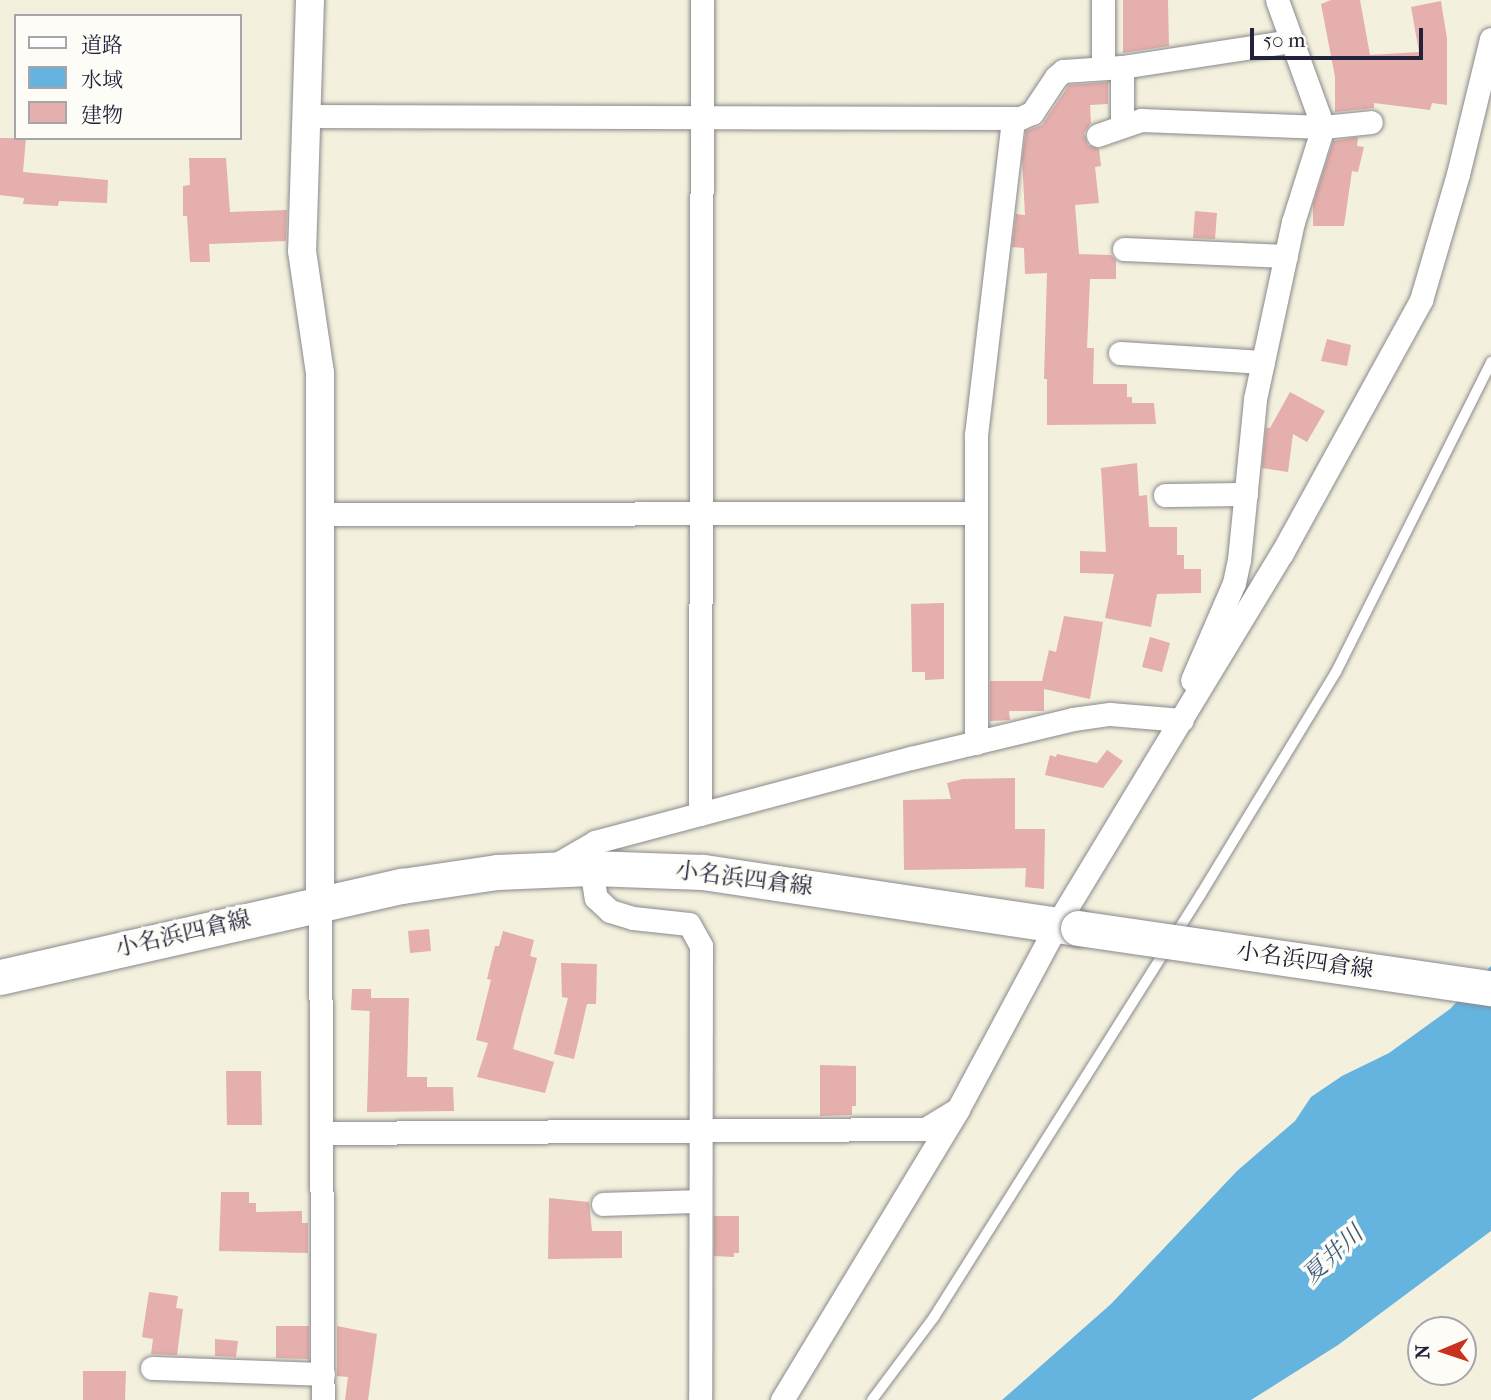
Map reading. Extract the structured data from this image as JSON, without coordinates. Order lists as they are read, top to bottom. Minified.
{"streets":{"main road":["小名浜四倉線"]},"water":["夏井川"],"legend":["道路","水域","建物"],"scale_bar":"50 m","north":"left"}
